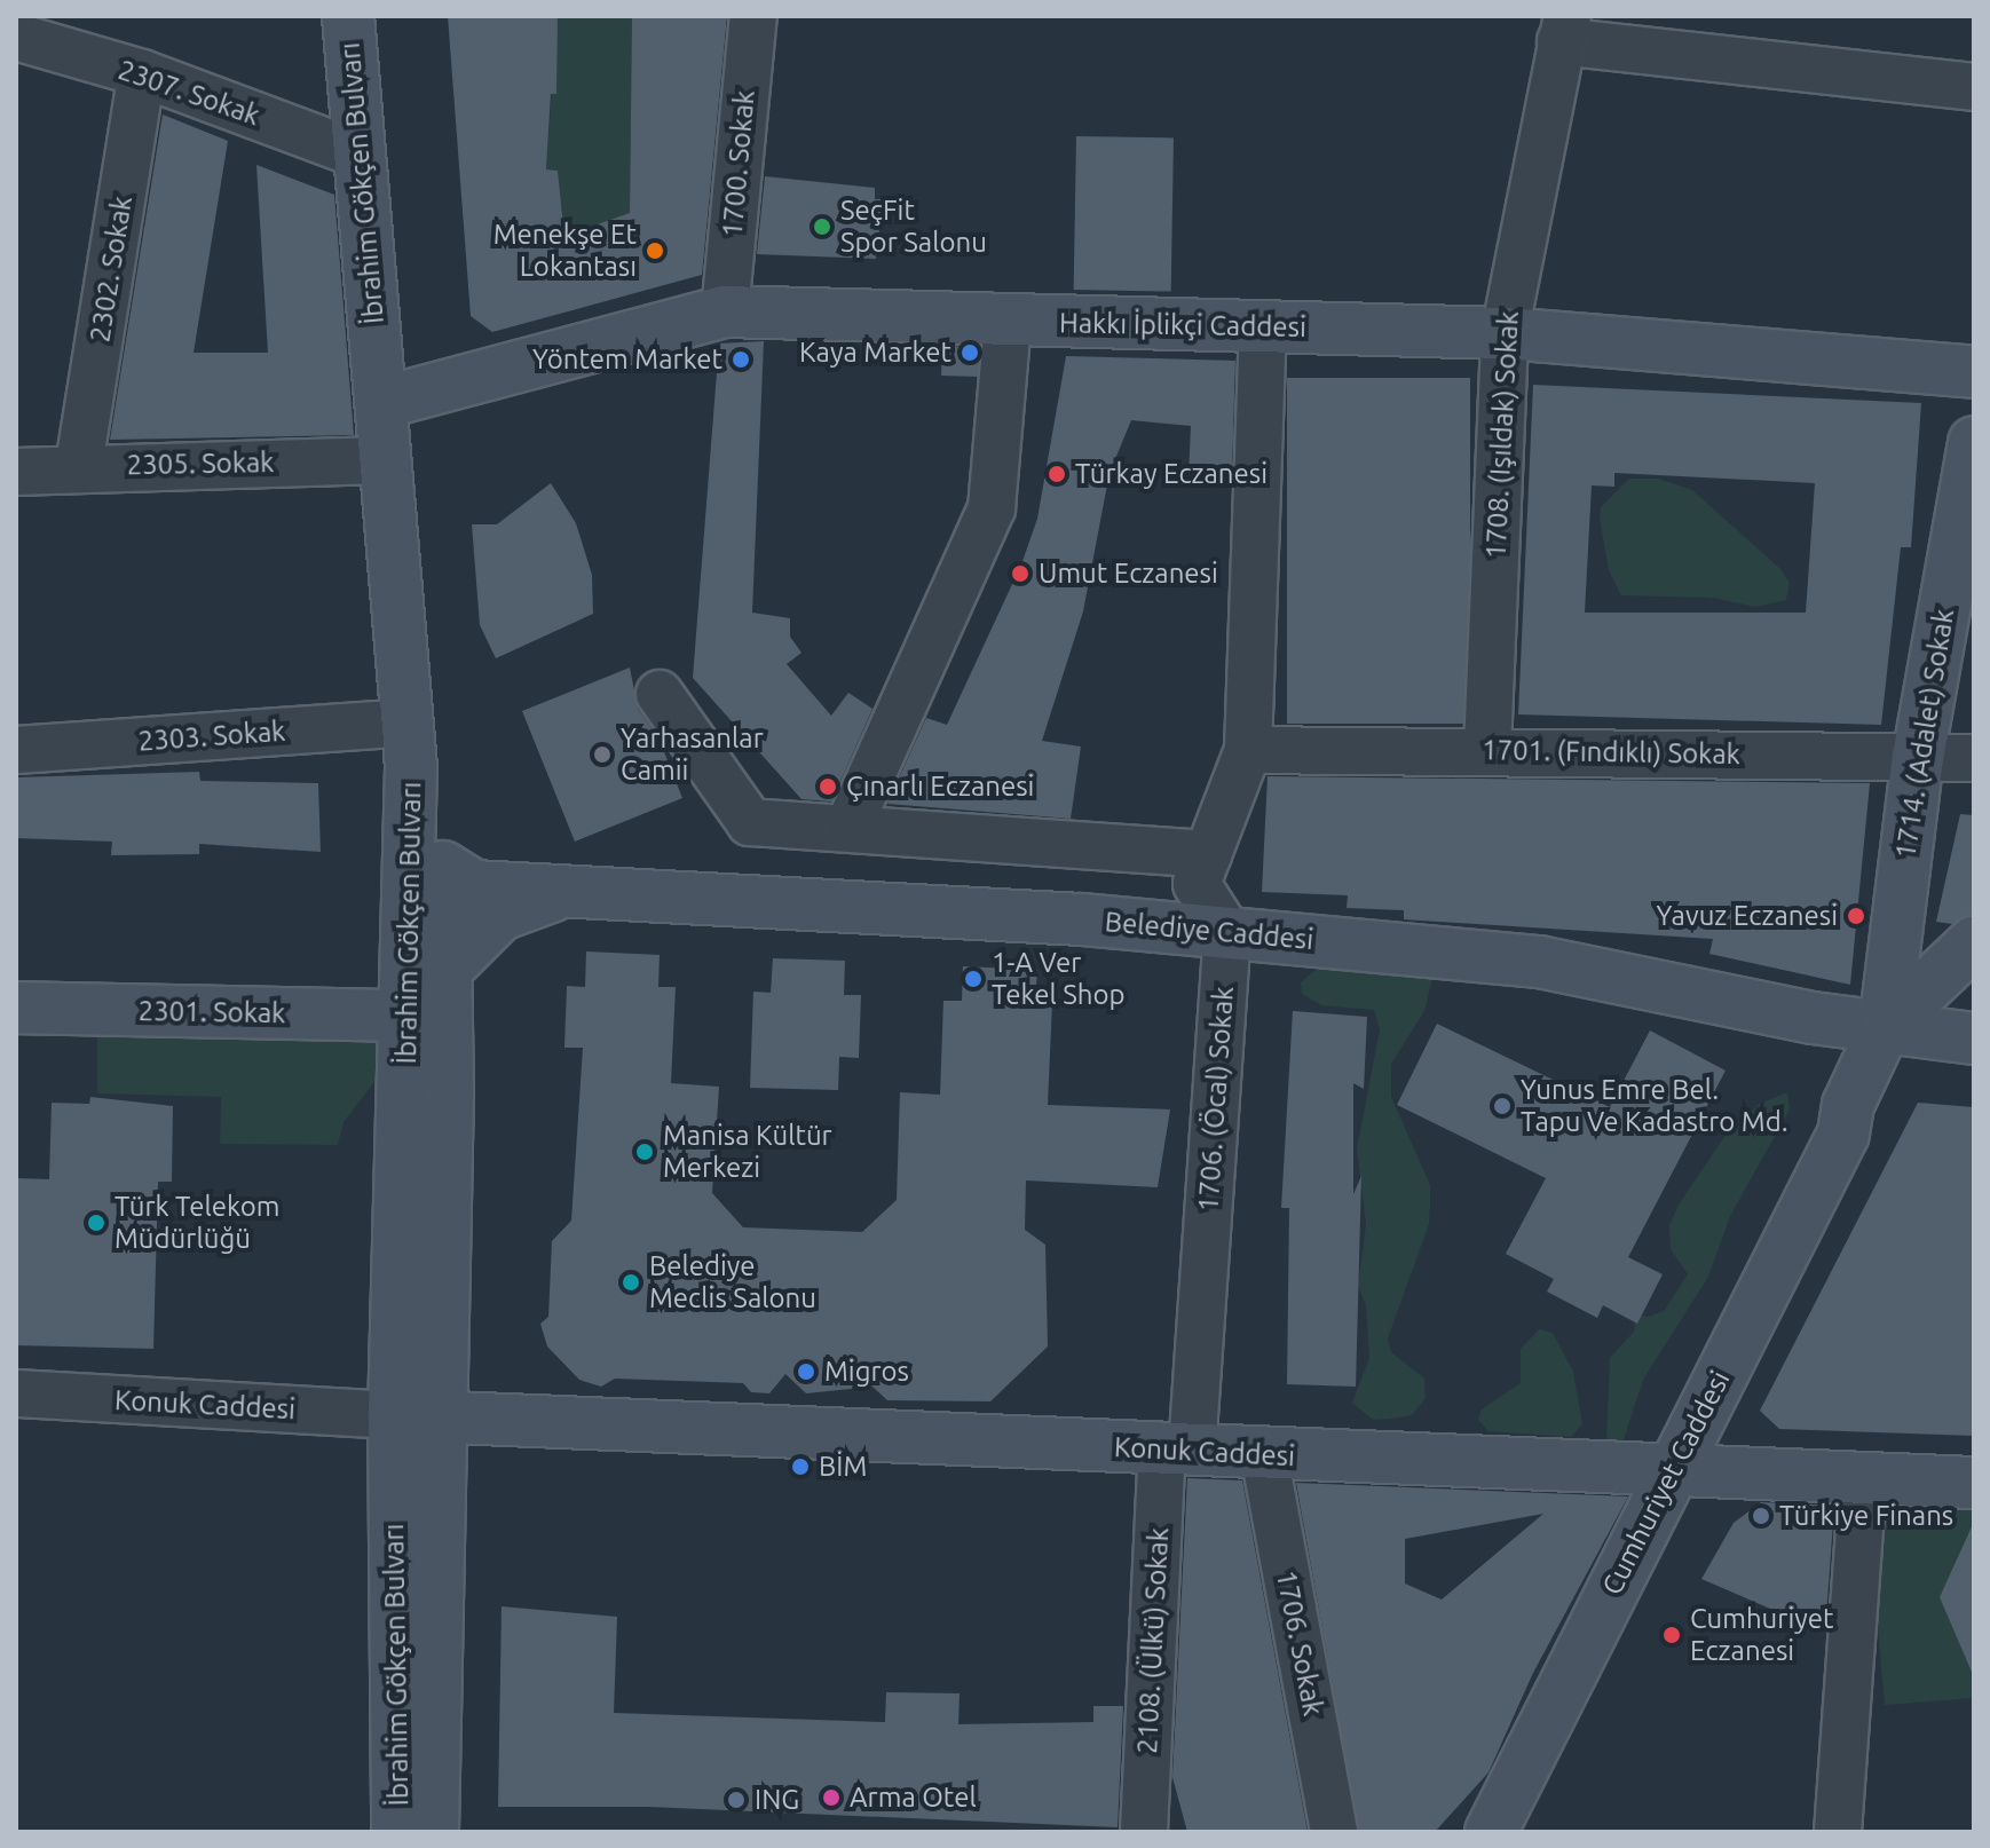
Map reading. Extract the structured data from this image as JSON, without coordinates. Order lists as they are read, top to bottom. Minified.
{"streets":{"street":["2307. Sokak","1700. Sokak","İbrahim Gökçen Bulvarı","2302. Sokak","Hakkı İplikçi Caddesi","1708. (Işıldak) Sokak","2305. Sokak","1714. (Adalet) Sokak","2303. Sokak","1701. (Fındıklı) Sokak","Belediye Caddesi","2301. Sokak","1706. (Öcal) Sokak","Konuk Caddesi","Cumhuriyet Caddesi","2108. (Ülkü) Sokak","1706. Sokak"]},"crossings":[["2307. Sokak","İbrahim Gökçen Bulvarı"],["2307. Sokak","2302. Sokak"],["1700. Sokak","Hakkı İplikçi Caddesi"],["İbrahim Gökçen Bulvarı","Hakkı İplikçi Caddesi"],["İbrahim Gökçen Bulvarı","2305. Sokak"],["İbrahim Gökçen Bulvarı","2303. Sokak"],["İbrahim Gökçen Bulvarı","Belediye Caddesi"],["İbrahim Gökçen Bulvarı","2301. Sokak"],["İbrahim Gökçen Bulvarı","Konuk Caddesi"],["2302. Sokak","2305. Sokak"],["Hakkı İplikçi Caddesi","1708. (Işıldak) Sokak"],["1708. (Işıldak) Sokak","1701. (Fındıklı) Sokak"],["1714. (Adalet) Sokak","1701. (Fındıklı) Sokak"],["1714. (Adalet) Sokak","Belediye Caddesi"],["1714. (Adalet) Sokak","Cumhuriyet Caddesi"],["Belediye Caddesi","1706. (Öcal) Sokak"],["Belediye Caddesi","Cumhuriyet Caddesi"],["1706. (Öcal) Sokak","Konuk Caddesi"],["1706. (Öcal) Sokak","2108. (Ülkü) Sokak"],["Konuk Caddesi","Cumhuriyet Caddesi"],["Konuk Caddesi","2108. (Ülkü) Sokak"],["Konuk Caddesi","1706. Sokak"]],"places":["SeçFit Spor Salonu","Menekşe Et Lokantası","Kaya Market","Yöntem Market","Türkay Eczanesi","Umut Eczanesi","Yarhasanlar Camii","Çınarlı Eczanesi","Yavuz Eczanesi","1-A Ver Tekel Shop","Yunus Emre Bel. Tapu Ve Kadastro Md.","Manisa Kültür Merkezi","Türk Telekom Müdürlüğü","Belediye Meclis Salonu","Migros","BİM","Türkiye Finans","Cumhuriyet Eczanesi","Arma Otel","ING"]}
